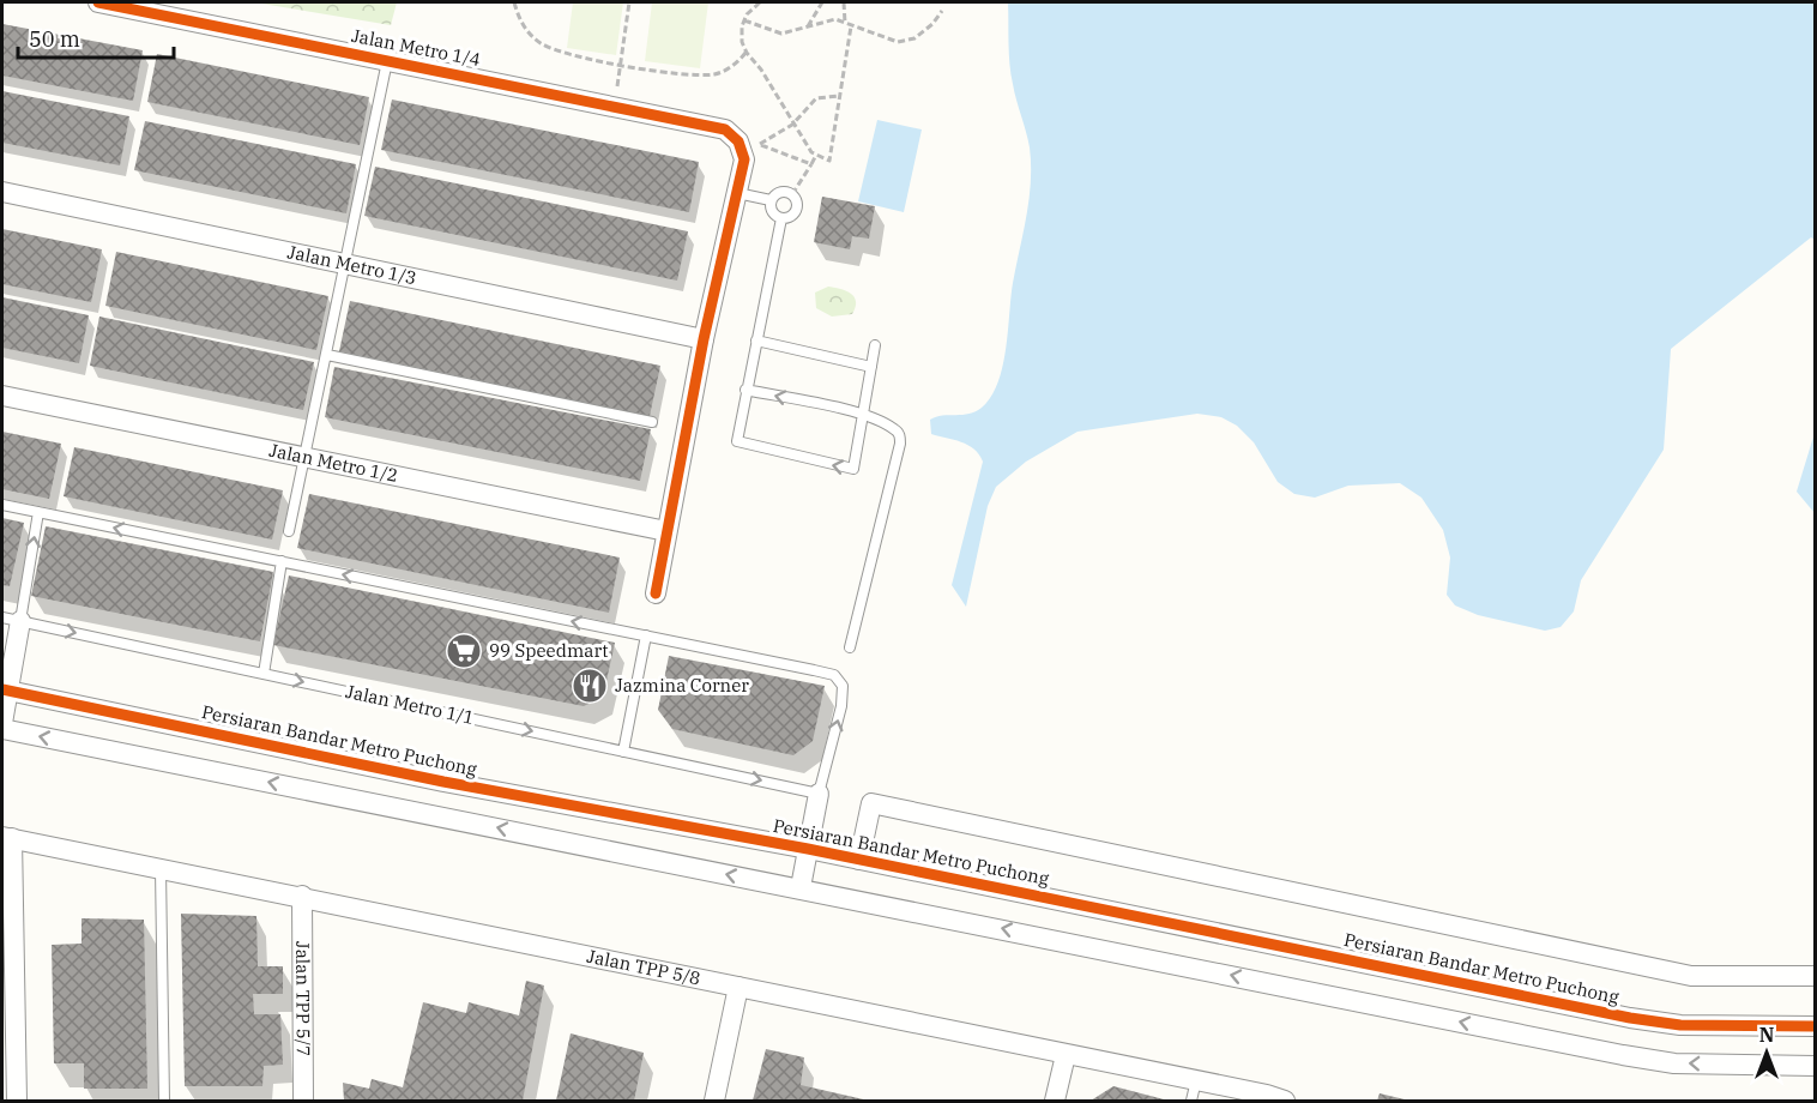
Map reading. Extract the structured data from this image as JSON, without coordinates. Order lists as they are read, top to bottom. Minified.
{"streets":{"street":["Jalan Metro 1/4","Jalan Metro 1/3","Jalan Metro 1/2","Persiaran Bandar Metro Puchong","Jalan TPP 5/8","Jalan TPP 5/7"],"lane":["Jalan Metro 1/1"]},"crossings":[["Jalan TPP 5/8","Jalan TPP 5/7"]],"one_way":["Jalan Metro 1/1"],"places":{"supermarket":["99 Speedmart"],"restaurant":["Jazmina Corner"]},"scale_bar":"50 m","north":"top"}
